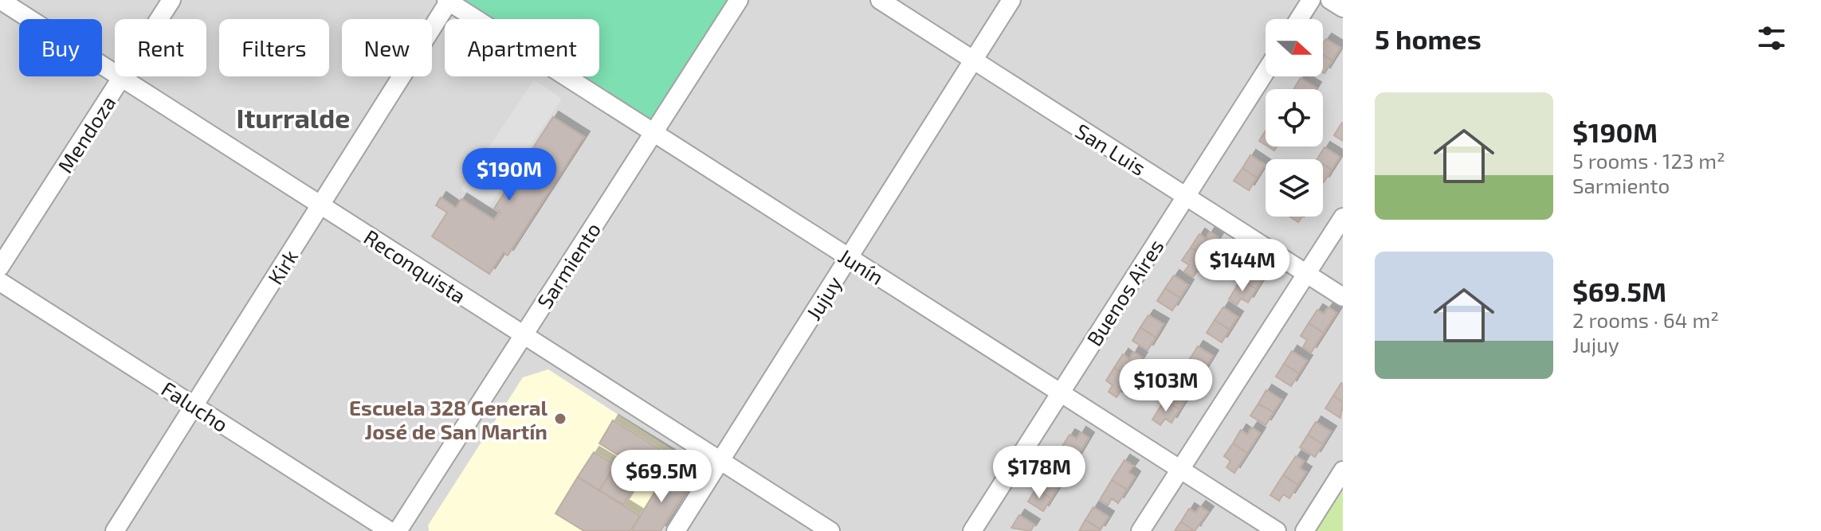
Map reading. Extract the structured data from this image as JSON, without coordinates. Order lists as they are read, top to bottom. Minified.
{"streets":{"street":["Mendoza","San Luis","Sarmiento","Reconquista","Junín","Kirk","Buenos Aires","Jujuy","Falucho"]},"crossings":[["Mendoza","Reconquista"],["San Luis","Buenos Aires"],["San Luis","Jujuy"],["Sarmiento","Reconquista"],["Sarmiento","Junín"],["Reconquista","Kirk"],["Reconquista","Jujuy"],["Junín","Kirk"],["Junín","Buenos Aires"],["Junín","Jujuy"],["Kirk","Falucho"]],"districts":["Iturralde"],"places":["Escuela 328 General José de San Martín"],"north":"right","page":{"heading":"5 homes","chip":["Buy","Rent","Filters","New","Apartment"],"list":[{"name":"$190M","note":"5 rooms · 123 m² · Sarmiento"},{"name":"$69.5M","note":"2 rooms · 64 m² · Jujuy"}],"price":["$190M","$144M","$103M","$178M","$69.5M"]}}
